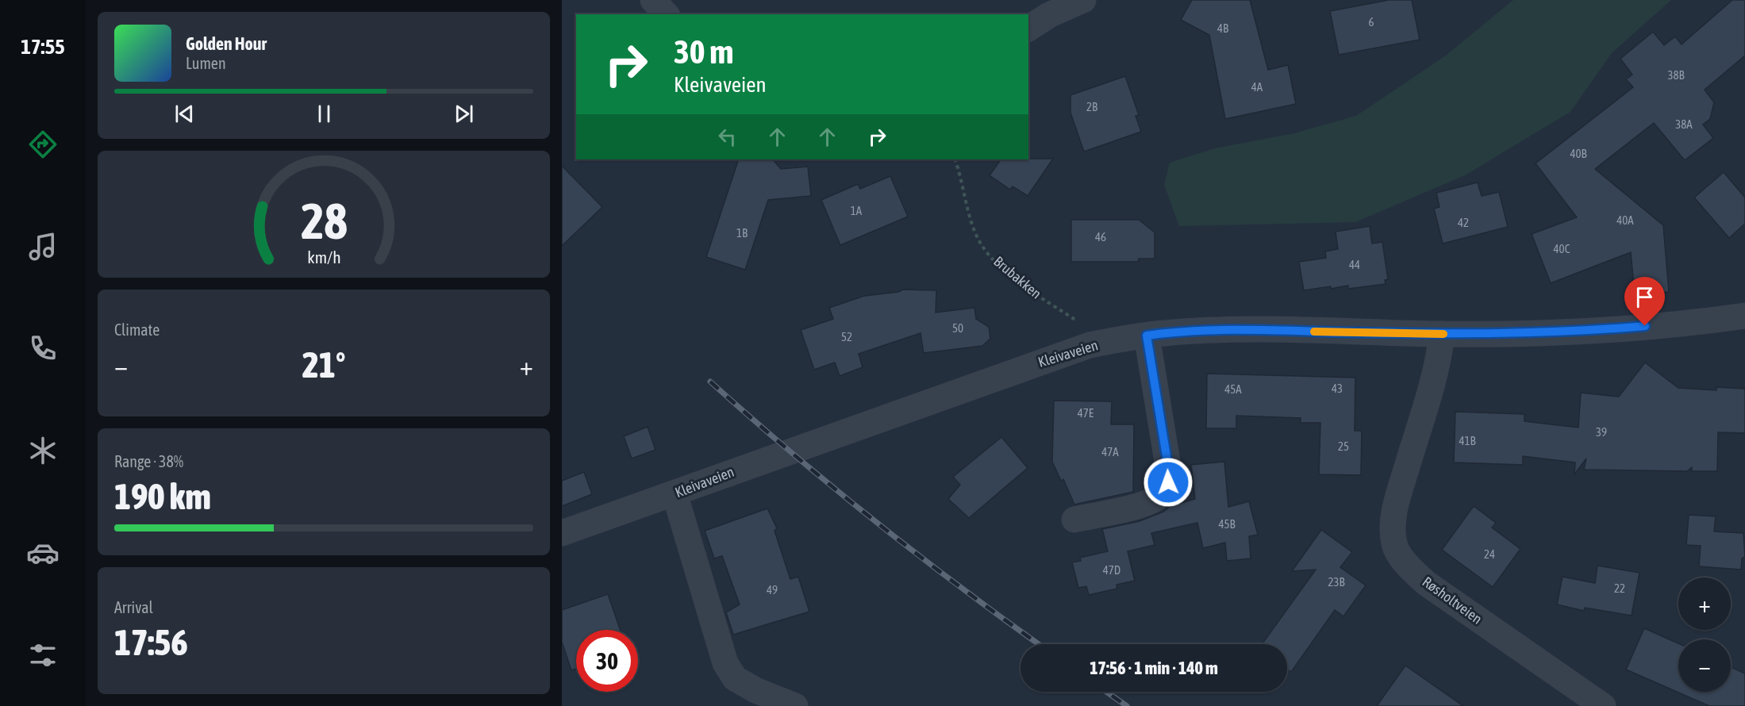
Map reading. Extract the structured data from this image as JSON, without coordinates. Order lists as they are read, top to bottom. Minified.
{"streets":{"street":["Kleivaveien","Røsholtveien"],"path":["Brubakken"]},"crossings":[["Kleivaveien","Røsholtveien"]],"house_numbers":["6","4B","38B","4A","2B","38A","40B","1A","40A","42","1B","46","40C","44","50","52","43","45A","47E","39","41B","25","47A","45B","24","47D","23B","22","49"],"page":{"tabs":"17:55","turn":["30 m","Kleivaveien"],"song":["Golden Hour","Lumen"],"tile":["Climate",["Range · 38%","190 km"],["Arrival","17:56"]],"heat":["−","21°","+"],"map_buttons":["+","−"],"limit":"30","trip":"17:56 · 1 min · 140 m","gauge":["28","km/h"]}}
